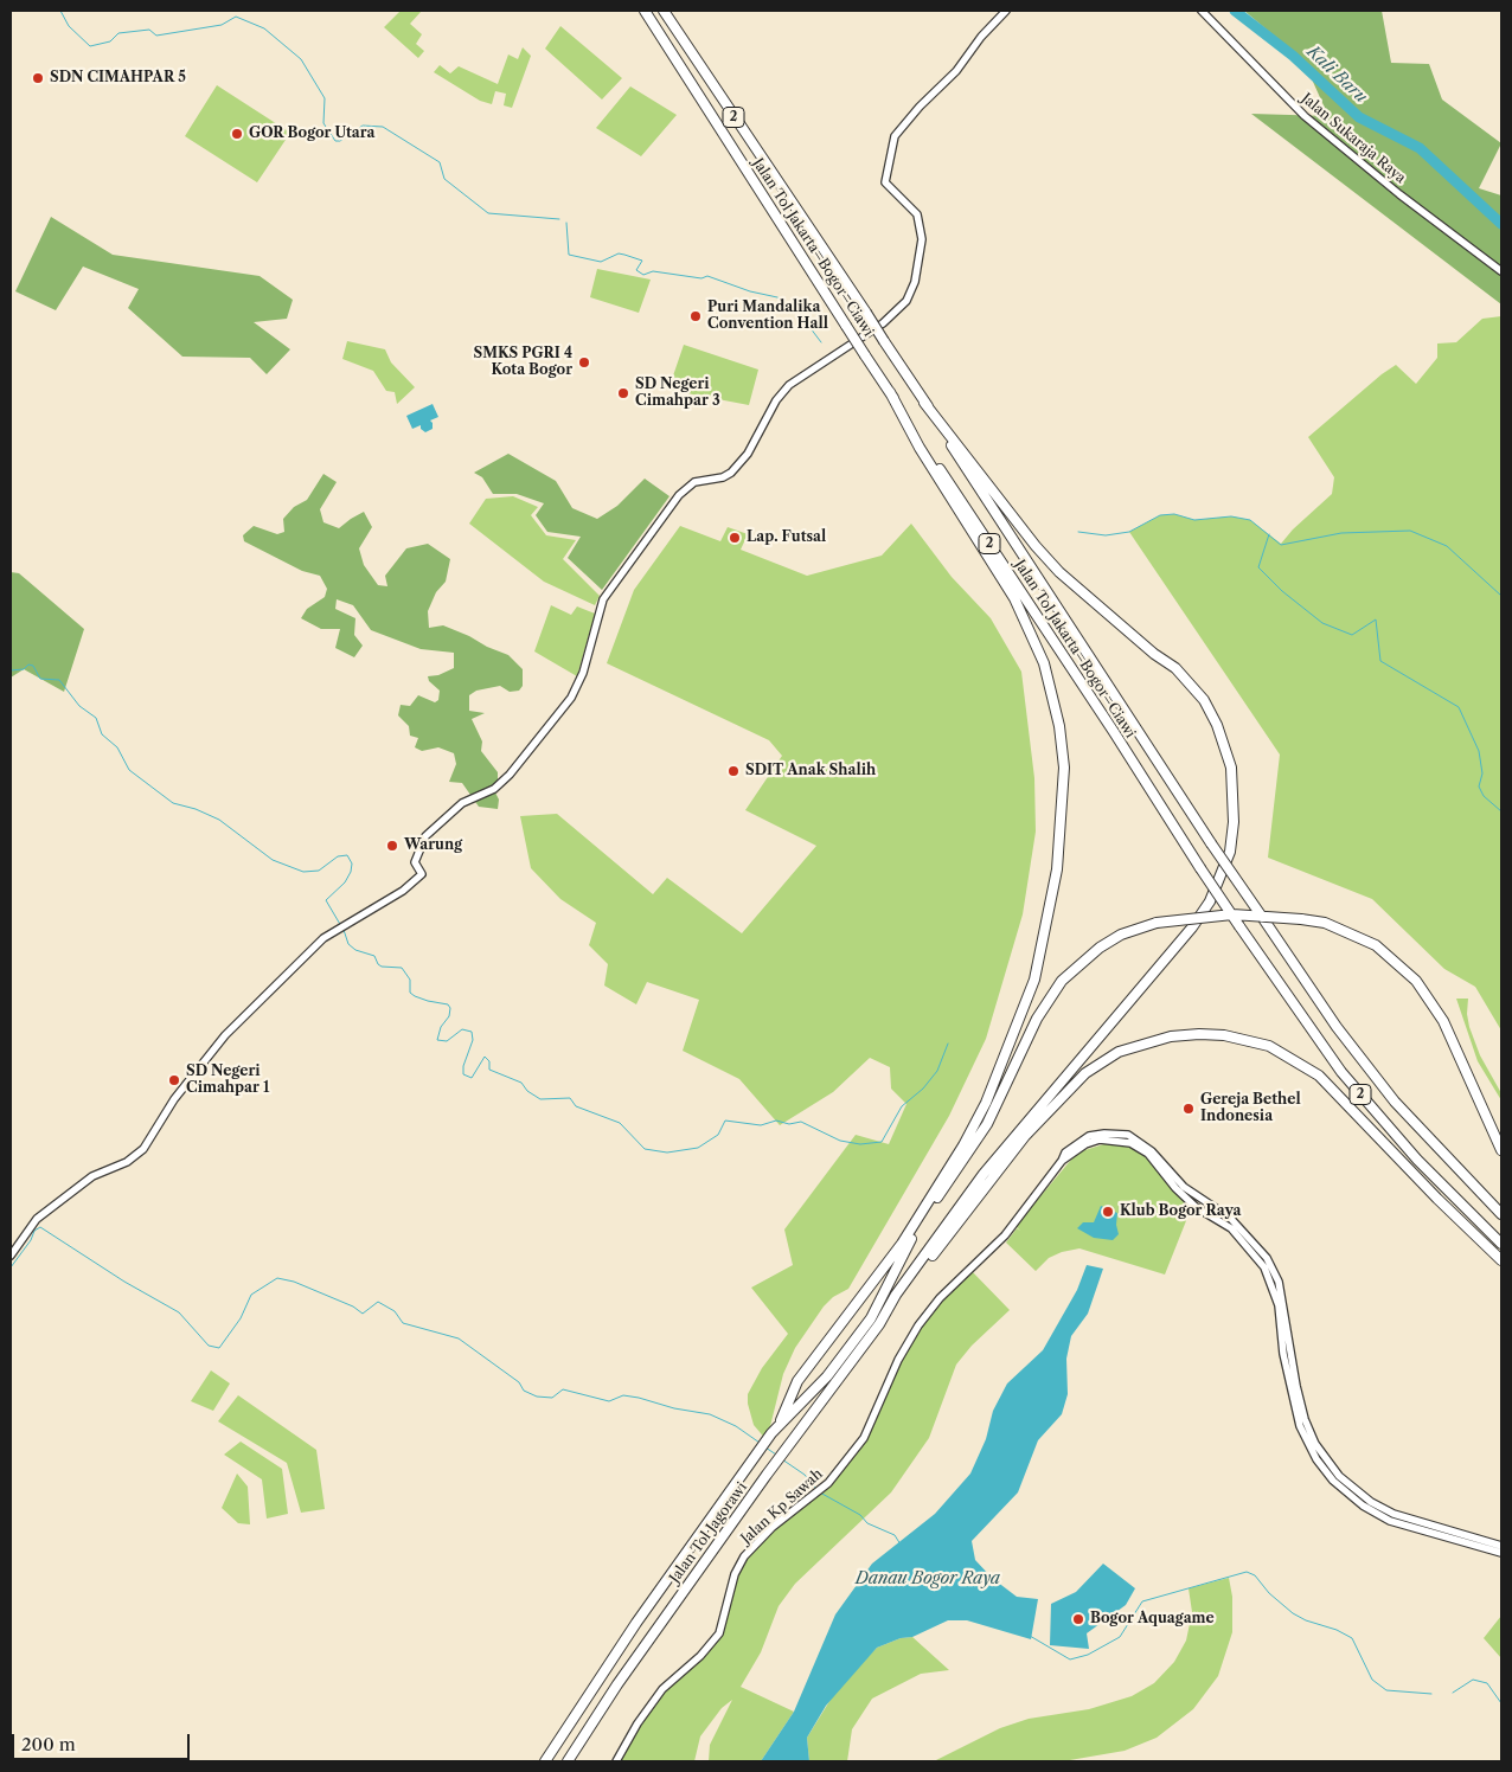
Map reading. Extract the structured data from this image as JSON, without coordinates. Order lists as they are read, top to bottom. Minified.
{"streets":{"highway":["2","Jalan Tol Jakarta–Bogor–Ciawi","Jalan Tol Jagorawi"],"street":["Jalan Sukaraja Raya","Jalan Kp Sawah"]},"water":["Kali Baru","Danau Bogor Raya"],"places":["SDN CIMAHPAR 5","GOR Bogor Utara","Puri Mandalika Convention Hall","SMKS PGRI 4 Kota Bogor","SD Negeri Cimahpar 3","Lap. Futsal","SDIT Anak Shalih","Warung","SD Negeri Cimahpar 1","Gereja Bethel Indonesia","Klub Bogor Raya","Bogor Aquagame"],"scale_bar":"200 m"}
